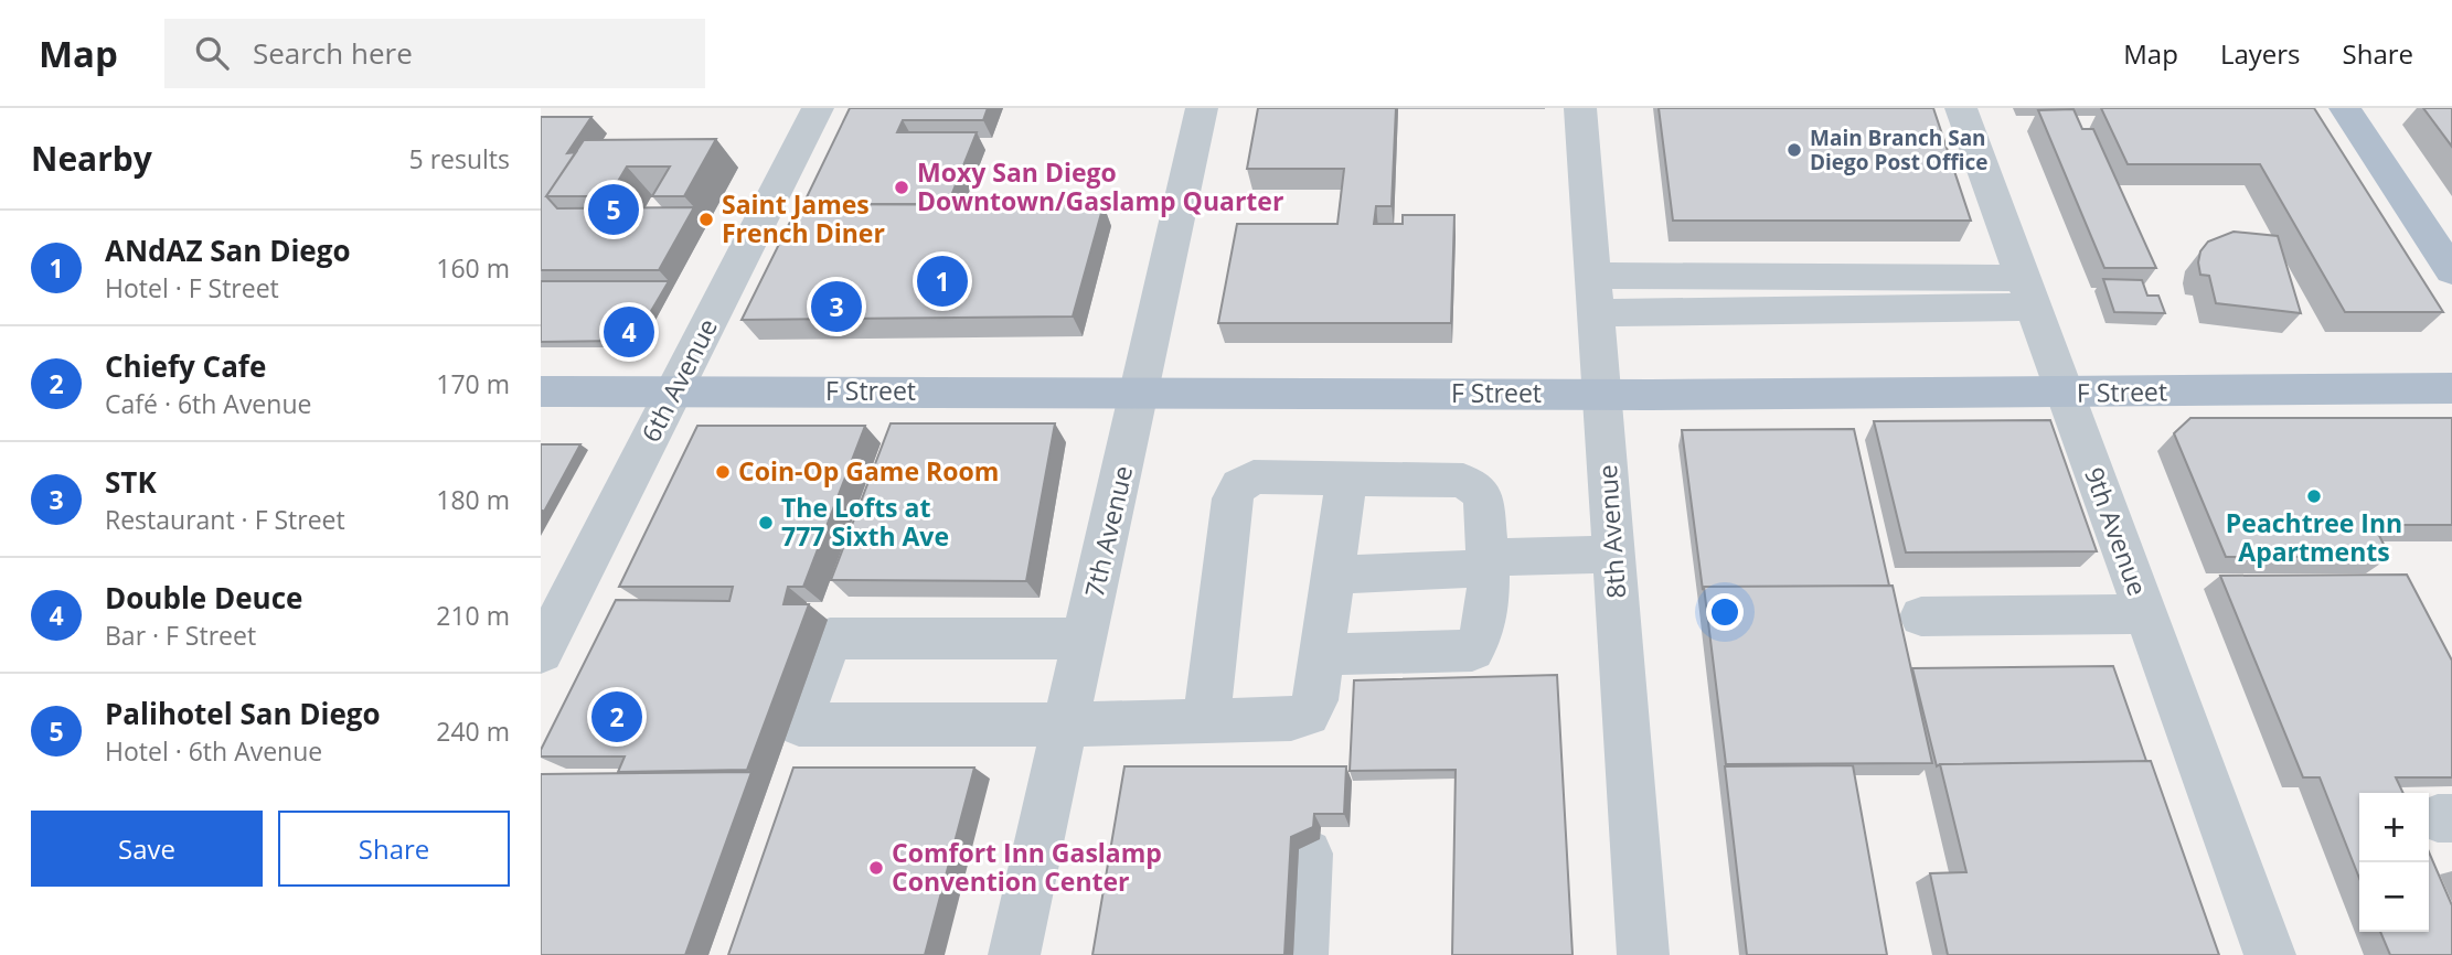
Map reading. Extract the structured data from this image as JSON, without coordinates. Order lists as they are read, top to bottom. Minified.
{"streets":{"main road":["F Street"],"street":["6th Avenue","7th Avenue","8th Avenue","9th Avenue"]},"crossings":[["6th Avenue","F Street"],["F Street","7th Avenue"],["F Street","8th Avenue"],["F Street","9th Avenue"]],"places":["Main Branch San Diego Post Office","Moxy San Diego Downtown/Gaslamp Quarter","Saint James French Diner","Coin-Op Game Room","Peachtree Inn Apartments","The Lofts at 777 Sixth Ave","Comfort Inn Gaslamp Convention Center"],"page":{"header":"Map","search":"Search here","nav":["Map","Layers","Share"],"heading":["Nearby","5 results"],"pins":["5","1","3","4","2"],"list":[{"mark":"1","name":"ANdAZ San Diego","note":"Hotel · F Street","value":"160 m"},{"mark":"2","name":"Chiefy Cafe","note":"Café · 6th Avenue","value":"170 m"},{"mark":"3","name":"STK","note":"Restaurant · F Street","value":"180 m"},{"mark":"4","name":"Double Deuce","note":"Bar · F Street","value":"210 m"},{"mark":"5","name":"Palihotel San Diego","note":"Hotel · 6th Avenue","value":"240 m"}],"buttons":["Save","Share"],"map_buttons":["+","−"]}}
